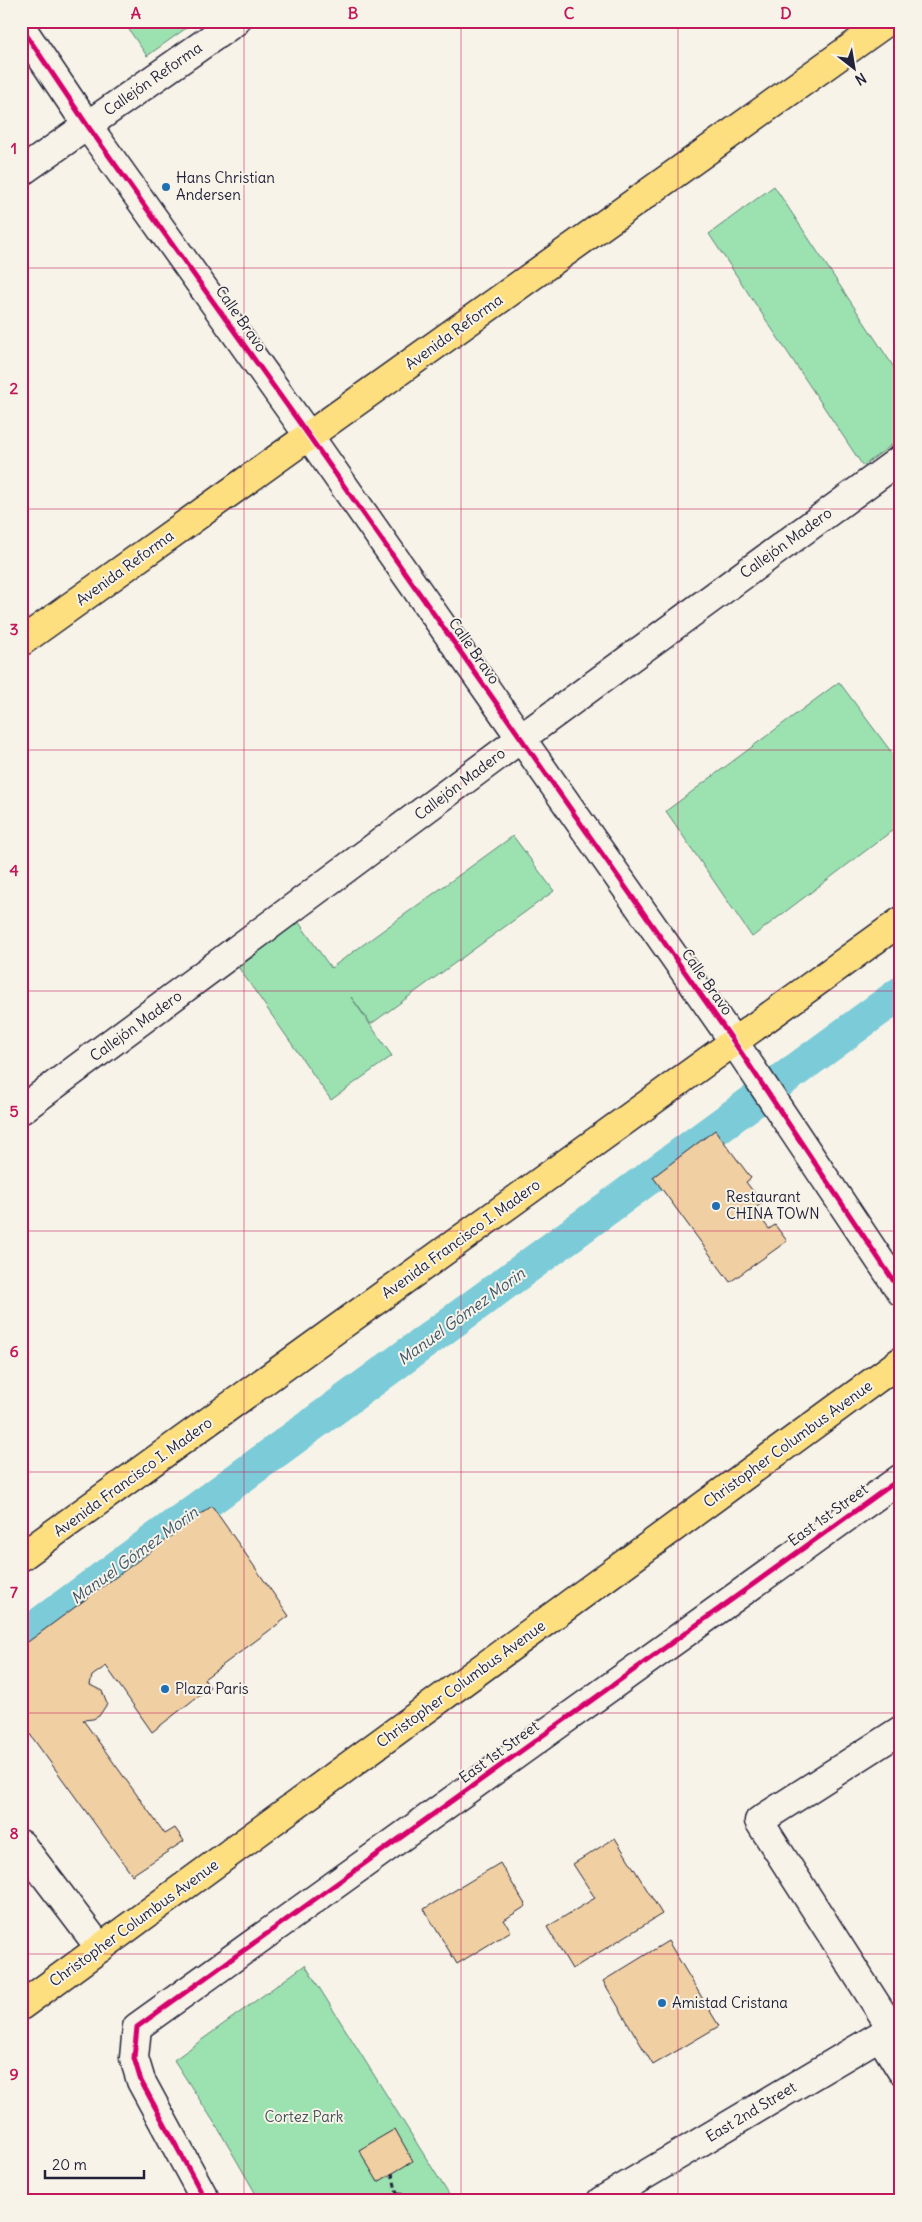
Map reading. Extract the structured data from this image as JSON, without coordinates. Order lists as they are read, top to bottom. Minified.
{"streets":{"main road":["Avenida Reforma","Avenida Francisco I. Madero","Christopher Columbus Avenue"],"street":["Callejón Reforma","Calle Bravo","Callejón Madero","East 1st Street","East 2nd Street"]},"crossings":[["Callejón Reforma","Calle Bravo"],["Calle Bravo","Avenida Reforma"],["Calle Bravo","Callejón Madero"],["Calle Bravo","Avenida Francisco I. Madero"]],"water":["Manuel Gómez Morin"],"parks":["Cortez Park"],"places":["Hans Christian Andersen","Restaurant CHINA TOWN","Plaza Paris","Amistad Cristana"],"scale_bar":"20 m","north":"bottom right","grid":{"columns":["A","B","C","D"],"rows":["1","2","3","4","5","6","7","8","9"]}}
